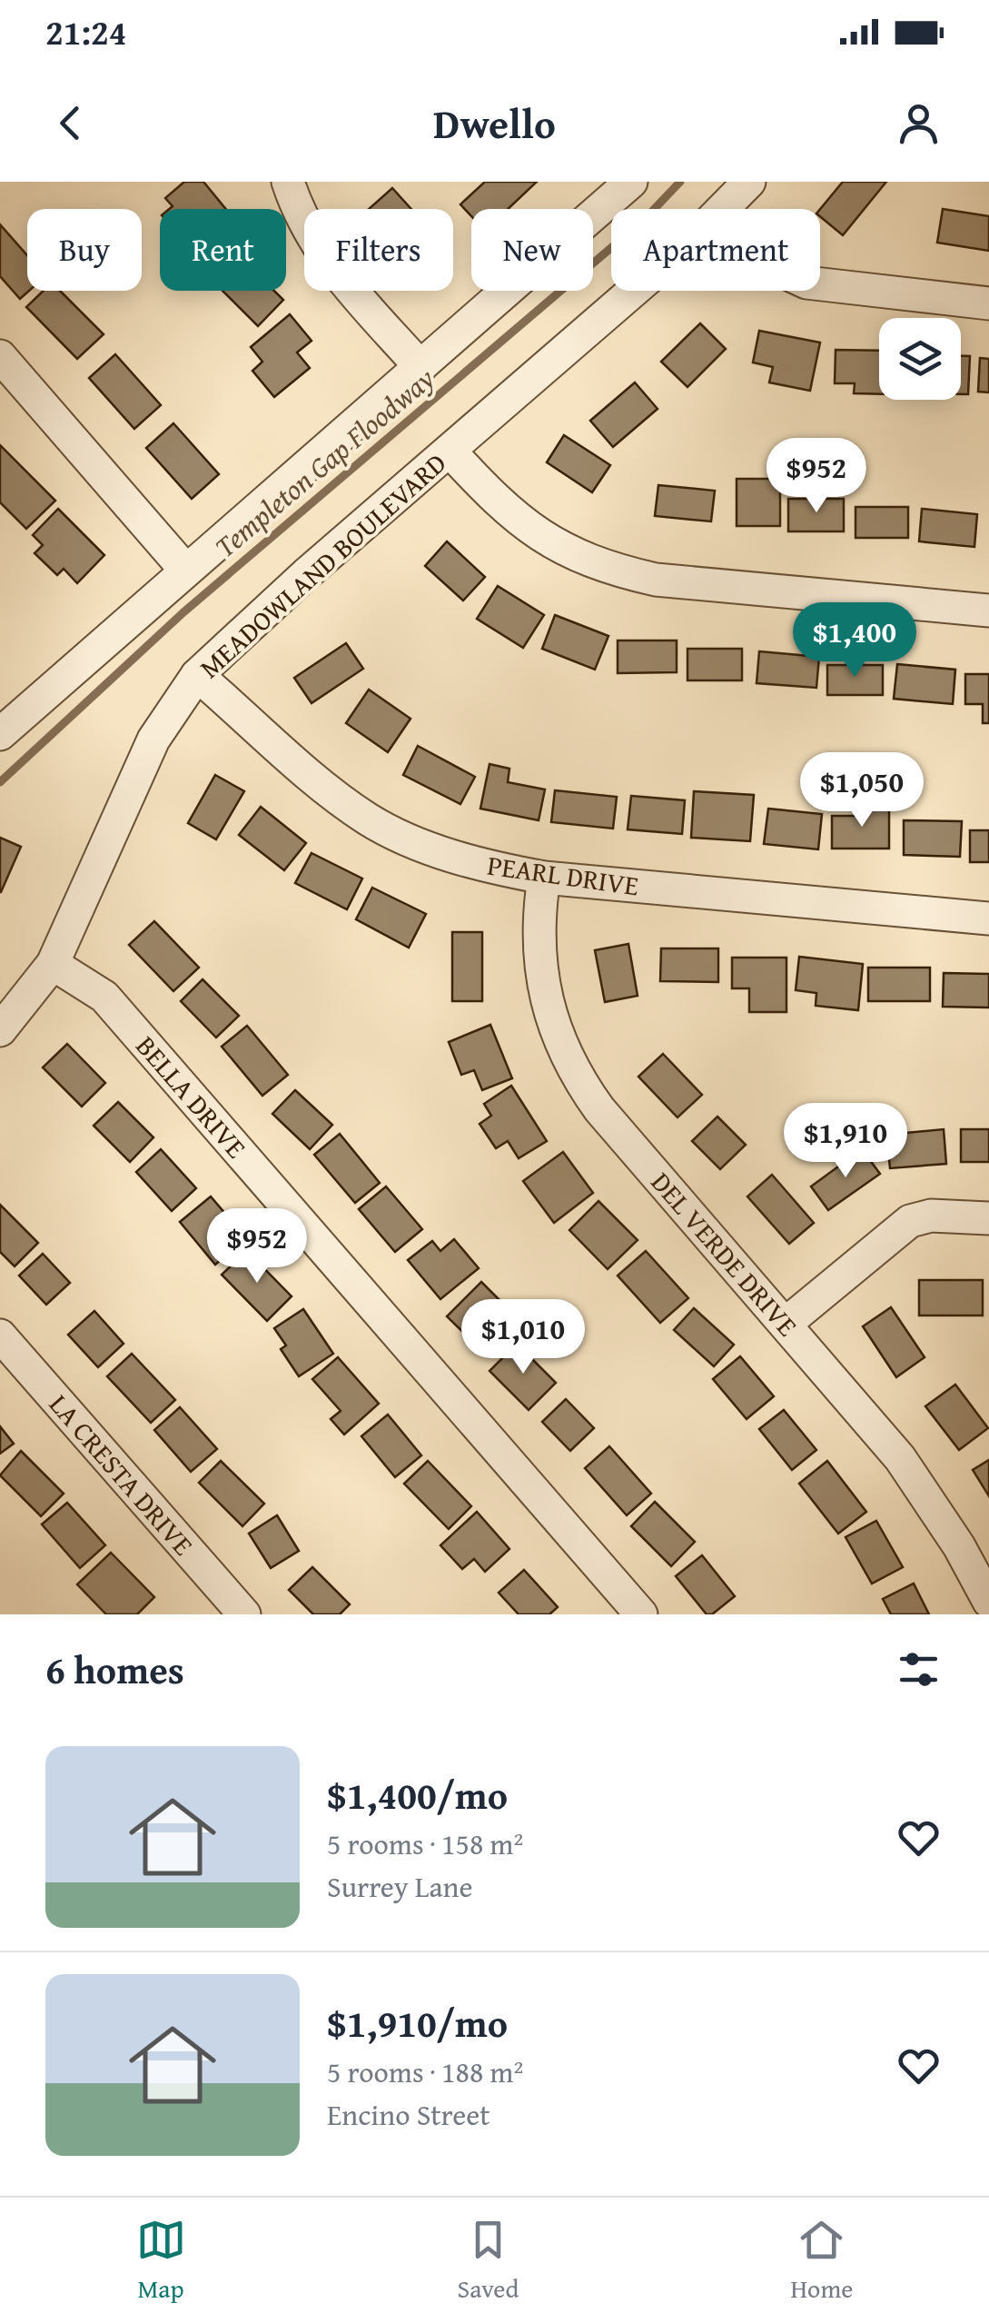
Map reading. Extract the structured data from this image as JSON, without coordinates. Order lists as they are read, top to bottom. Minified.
{"streets":{"street":["MEADOWLAND BOULEVARD","PEARL DRIVE","BELLA DRIVE","DEL VERDE DRIVE","LA CRESTA DRIVE"]},"crossings":[["MEADOWLAND BOULEVARD","PEARL DRIVE"],["MEADOWLAND BOULEVARD","BELLA DRIVE"],["PEARL DRIVE","DEL VERDE DRIVE"]],"water":["Templeton Gap Floodway"],"page":{"status":"21:24","header":"Dwello","chip":["Buy","Rent","Filters","New","Apartment"],"price":["$952","$1,400","$1,050","$1,910","$952","$1,010"],"heading":"6 homes","list":[{"name":"$1,400/mo","note":"5 rooms · 158 m² · Surrey Lane"},{"name":"$1,910/mo","note":"5 rooms · 188 m² · Encino Street"}],"tabs":["Map","Saved","Home"]}}
